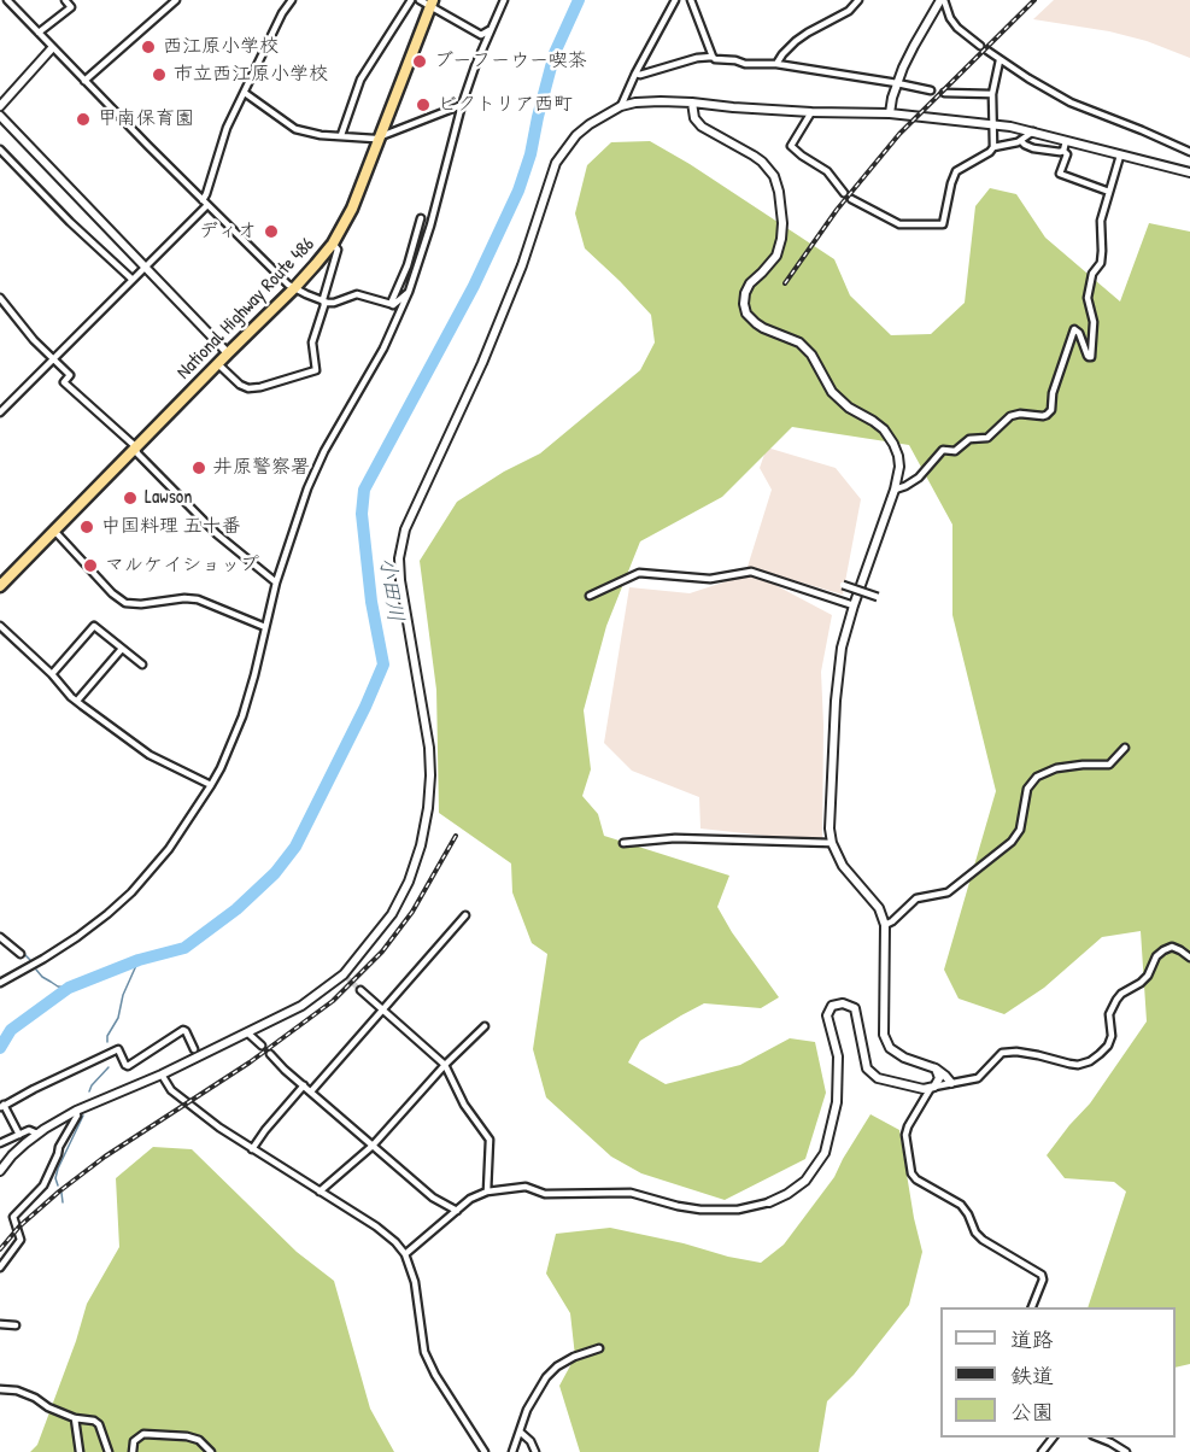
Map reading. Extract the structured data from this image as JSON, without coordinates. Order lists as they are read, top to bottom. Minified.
{"streets":{"highway":["National Highway Route 486"]},"water":["小田川"],"places":["西江原小学校","ブーフーウー喫茶","市立西江原小学校","ビクトリア西町","甲南保育園","ディオ","井原警察署","Lawson","中国料理 五十番","マルケイショップ"],"legend":["道路","鉄道","公園"]}
